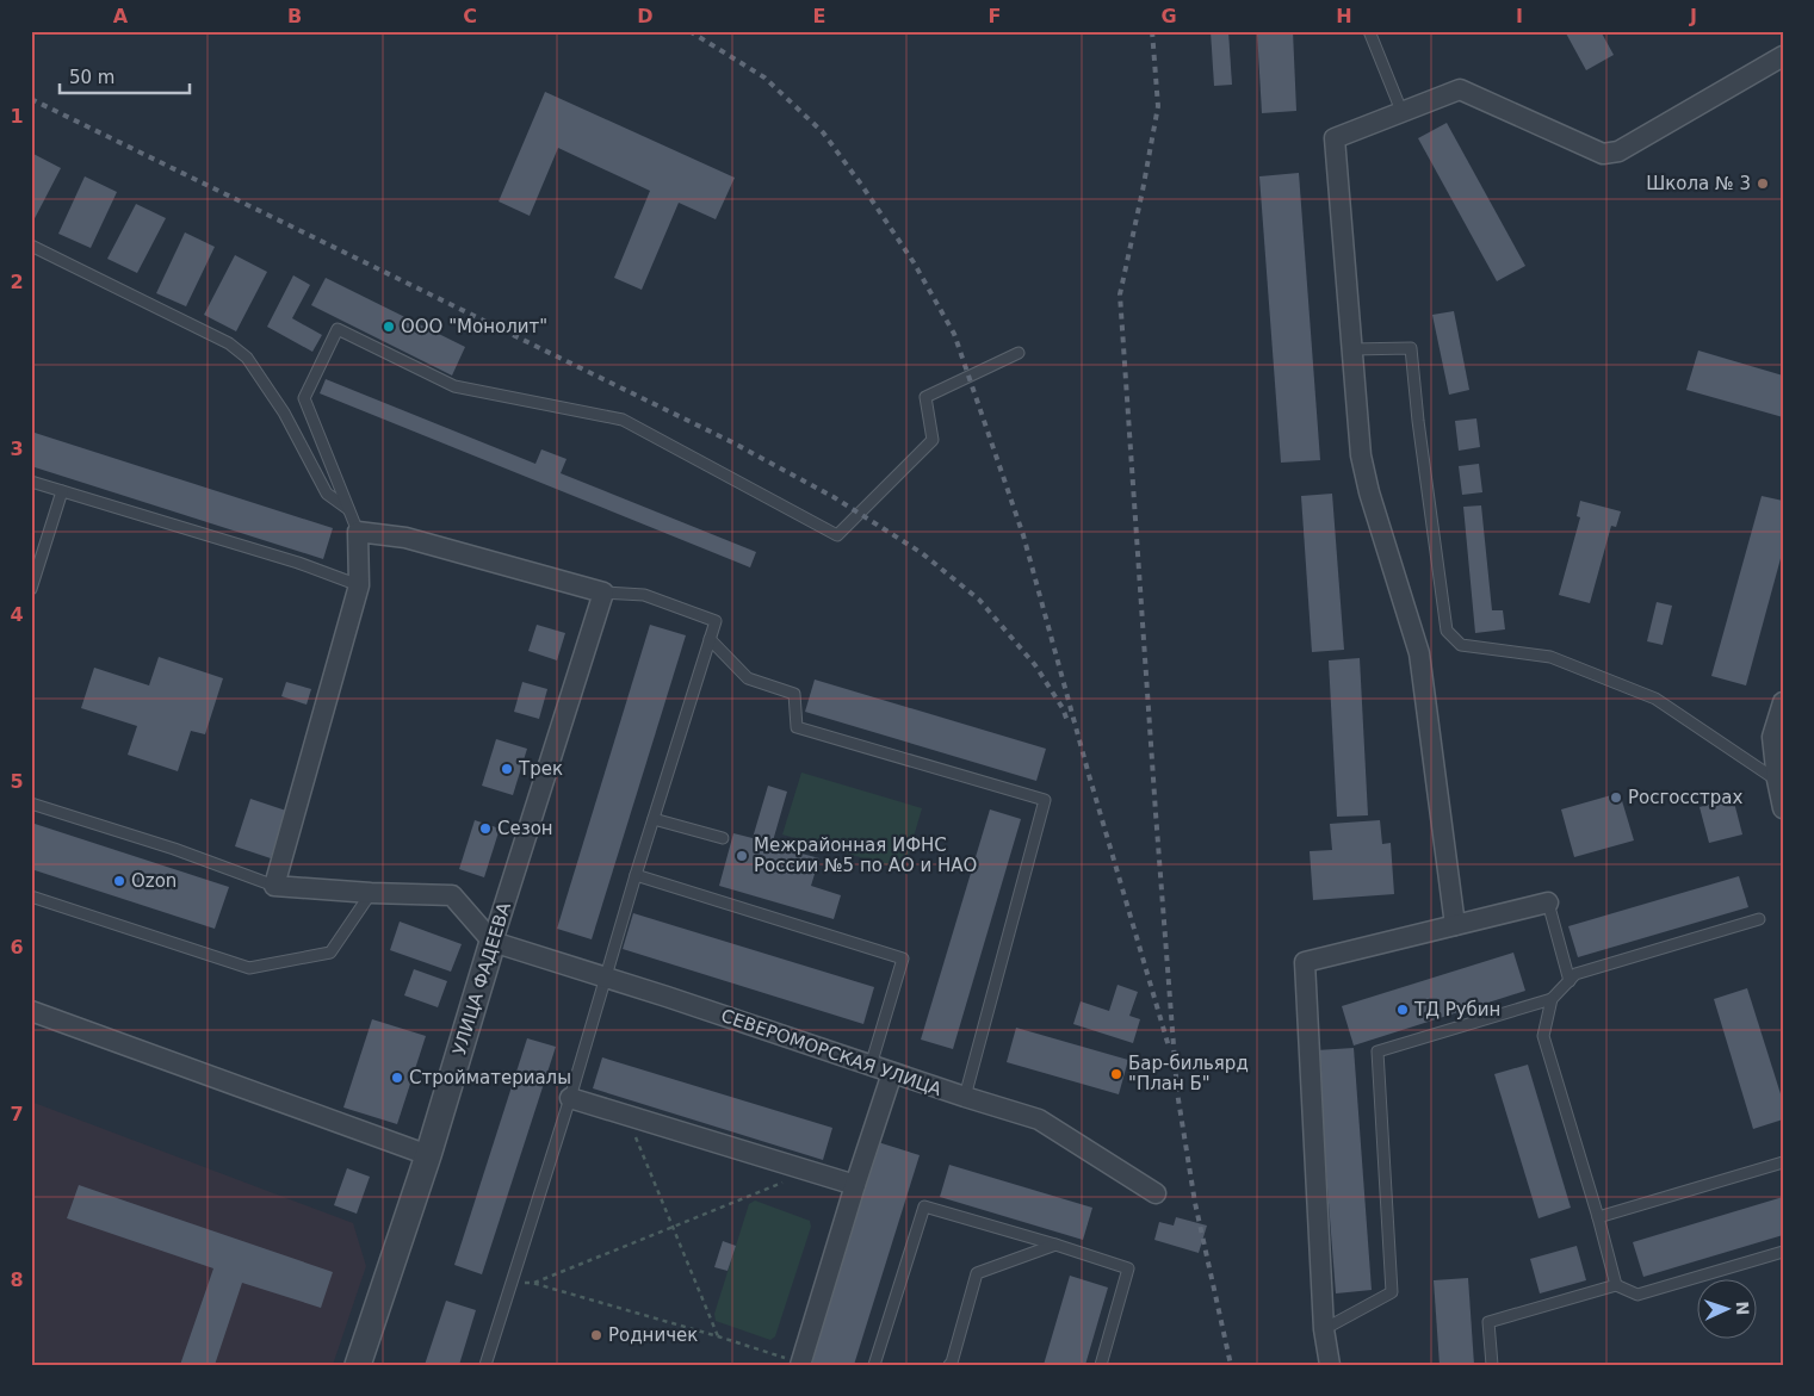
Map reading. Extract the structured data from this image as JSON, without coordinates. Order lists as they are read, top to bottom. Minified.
{"streets":{"street":["УЛИЦА ФАДЕЕВА","СЕВЕРОМОРСКАЯ УЛИЦА"]},"crossings":[["УЛИЦА ФАДЕЕВА","СЕВЕРОМОРСКАЯ УЛИЦА"]],"places":["Школа № 3","ООО \"Монолит\"","Трек","Росгосстрах","Сезон","Межрайонная ИФНС России №5 по АО и НАО","Ozon","ТД Рубин","Бар-бильярд \"План Б\"","Стройматериалы","Родничек"],"scale_bar":"50 m","north":"right","grid":{"columns":["A","B","C","D","E","F","G","H","I","J"],"rows":["1","2","3","4","5","6","7","8"]}}
